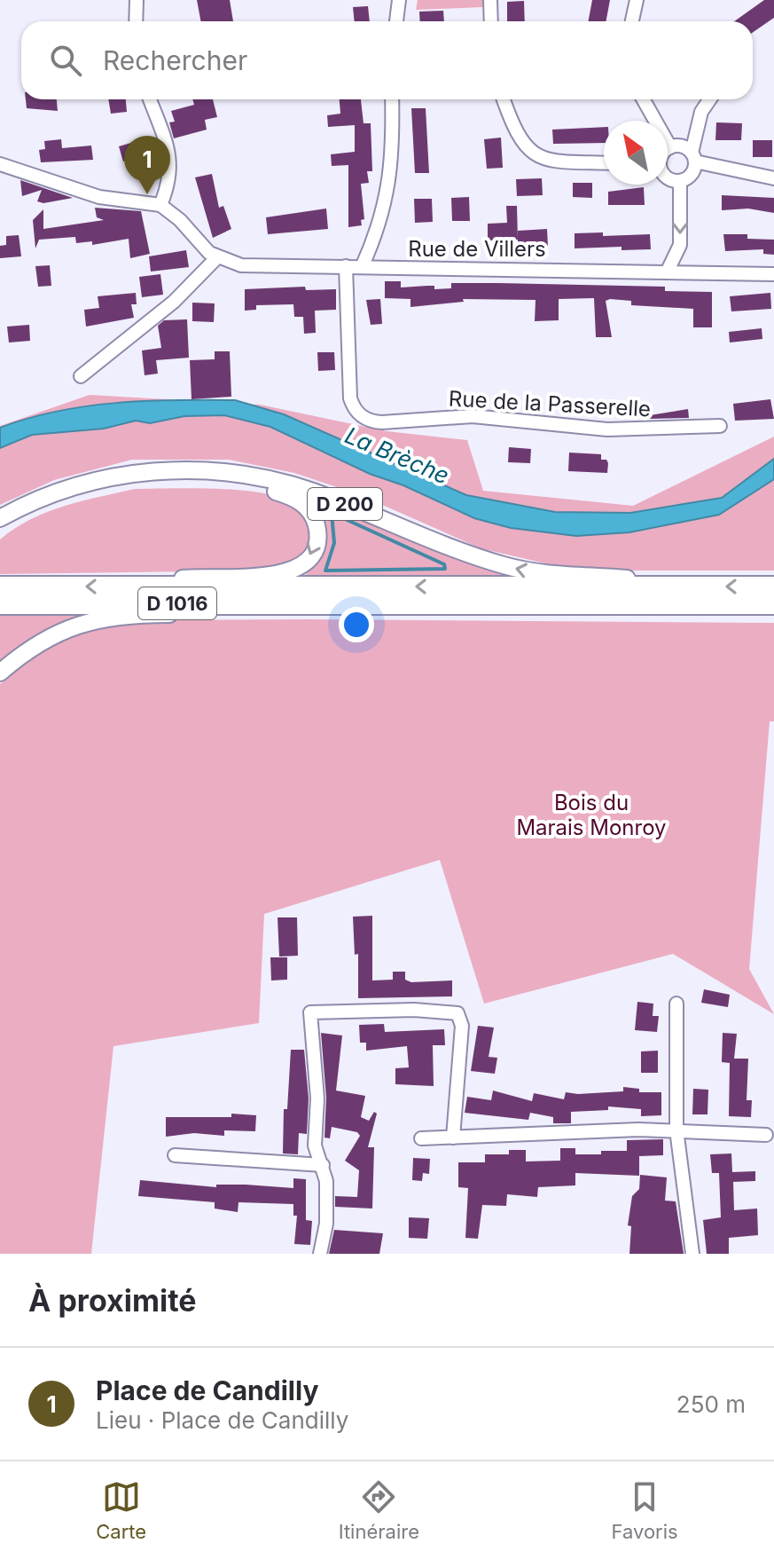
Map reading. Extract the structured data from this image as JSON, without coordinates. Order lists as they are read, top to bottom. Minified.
{"streets":{"highway":["D 1016"],"main road":["D 200"],"street":["Rue de Villers","Rue de la Passerelle"]},"crossings":[["Rue de Villers","Rue de la Passerelle"],["D 200","D 1016"]],"water":["La Brèche"],"parks":["Bois du Marais Monroy"],"north":"top left","page":{"search":"Rechercher","pins":"1","heading":"À proximité","list":[{"mark":"1","name":"Place de Candilly","note":"Lieu · Place de Candilly","value":"250 m"}],"nav":["Carte","Itinéraire","Favoris"]}}
